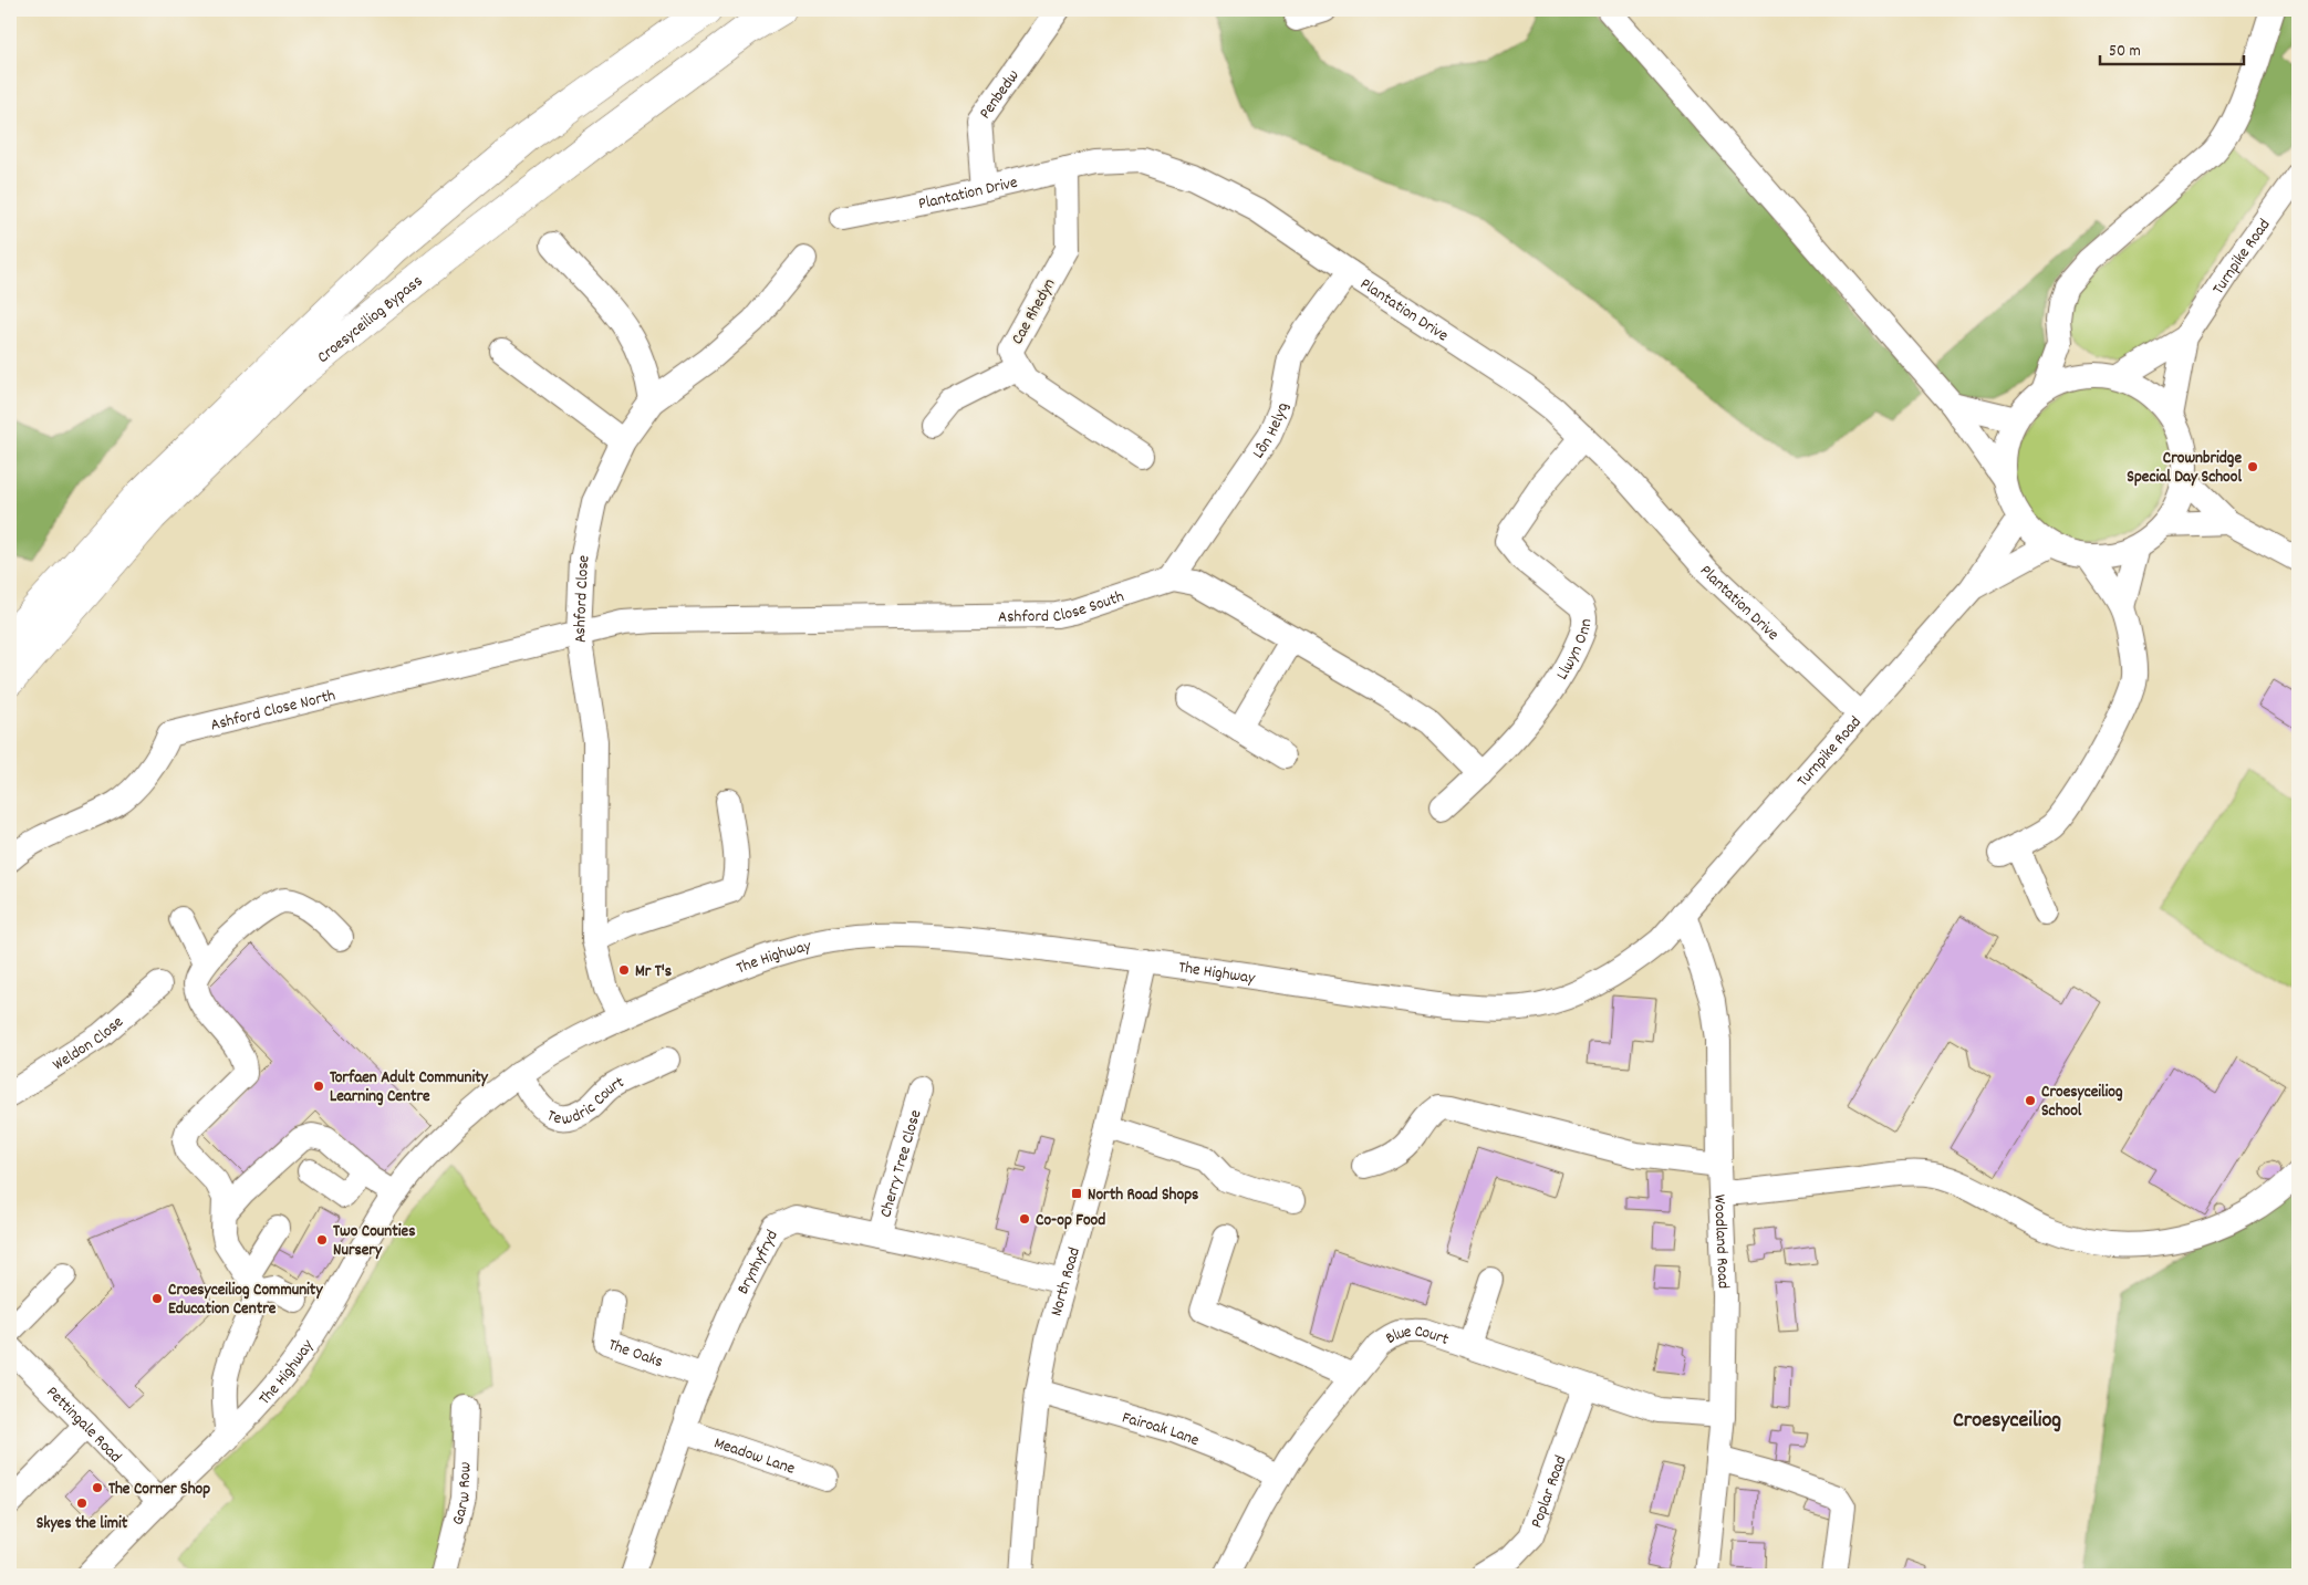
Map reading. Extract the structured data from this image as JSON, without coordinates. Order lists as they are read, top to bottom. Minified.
{"streets":{"highway":["Croesyceiliog Bypass"],"street":["Penbedw","Plantation Drive","Turnpike Road","Cae Rhedyn","Lôn Helyg","Ashford Close","Ashford Close South","Llwyn Onn","Ashford Close North","The Highway","Weldon Close","Tewdric Court","Cherry Tree Close","Woodland Road","Brynhyfryd","North Road","Blue Court","The Oaks","Pettingale Road","Fairoak Lane","Meadow Lane","Poplar Road","Garw Row"]},"crossings":[["Penbedw","Plantation Drive"],["Plantation Drive","Turnpike Road"],["Plantation Drive","Cae Rhedyn"],["Plantation Drive","Lôn Helyg"],["Plantation Drive","Llwyn Onn"],["Turnpike Road","The Highway"],["Turnpike Road","Woodland Road"],["Lôn Helyg","Ashford Close South"],["Ashford Close","Ashford Close South"],["Ashford Close","Ashford Close North"],["Ashford Close","The Highway"],["Ashford Close South","Ashford Close North"],["The Highway","Tewdric Court"],["The Highway","Woodland Road"],["The Highway","North Road"],["The Highway","Pettingale Road"],["Cherry Tree Close","Brynhyfryd"],["Woodland Road","Blue Court"],["Brynhyfryd","North Road"],["Brynhyfryd","The Oaks"],["Brynhyfryd","Meadow Lane"],["North Road","Fairoak Lane"],["Blue Court","Fairoak Lane"],["Blue Court","Poplar Road"]],"districts":["Croesyceiliog"],"places":{"other":["Crownbridge Special Day School","Mr T's","Torfaen Adult Community Learning Centre","Croesyceiliog School","Co-op Food","Two Counties Nursery","Croesyceiliog Community Education Centre","The Corner Shop","Skyes the limit"],"transit":["North Road Shops"]},"scale_bar":"50 m"}
